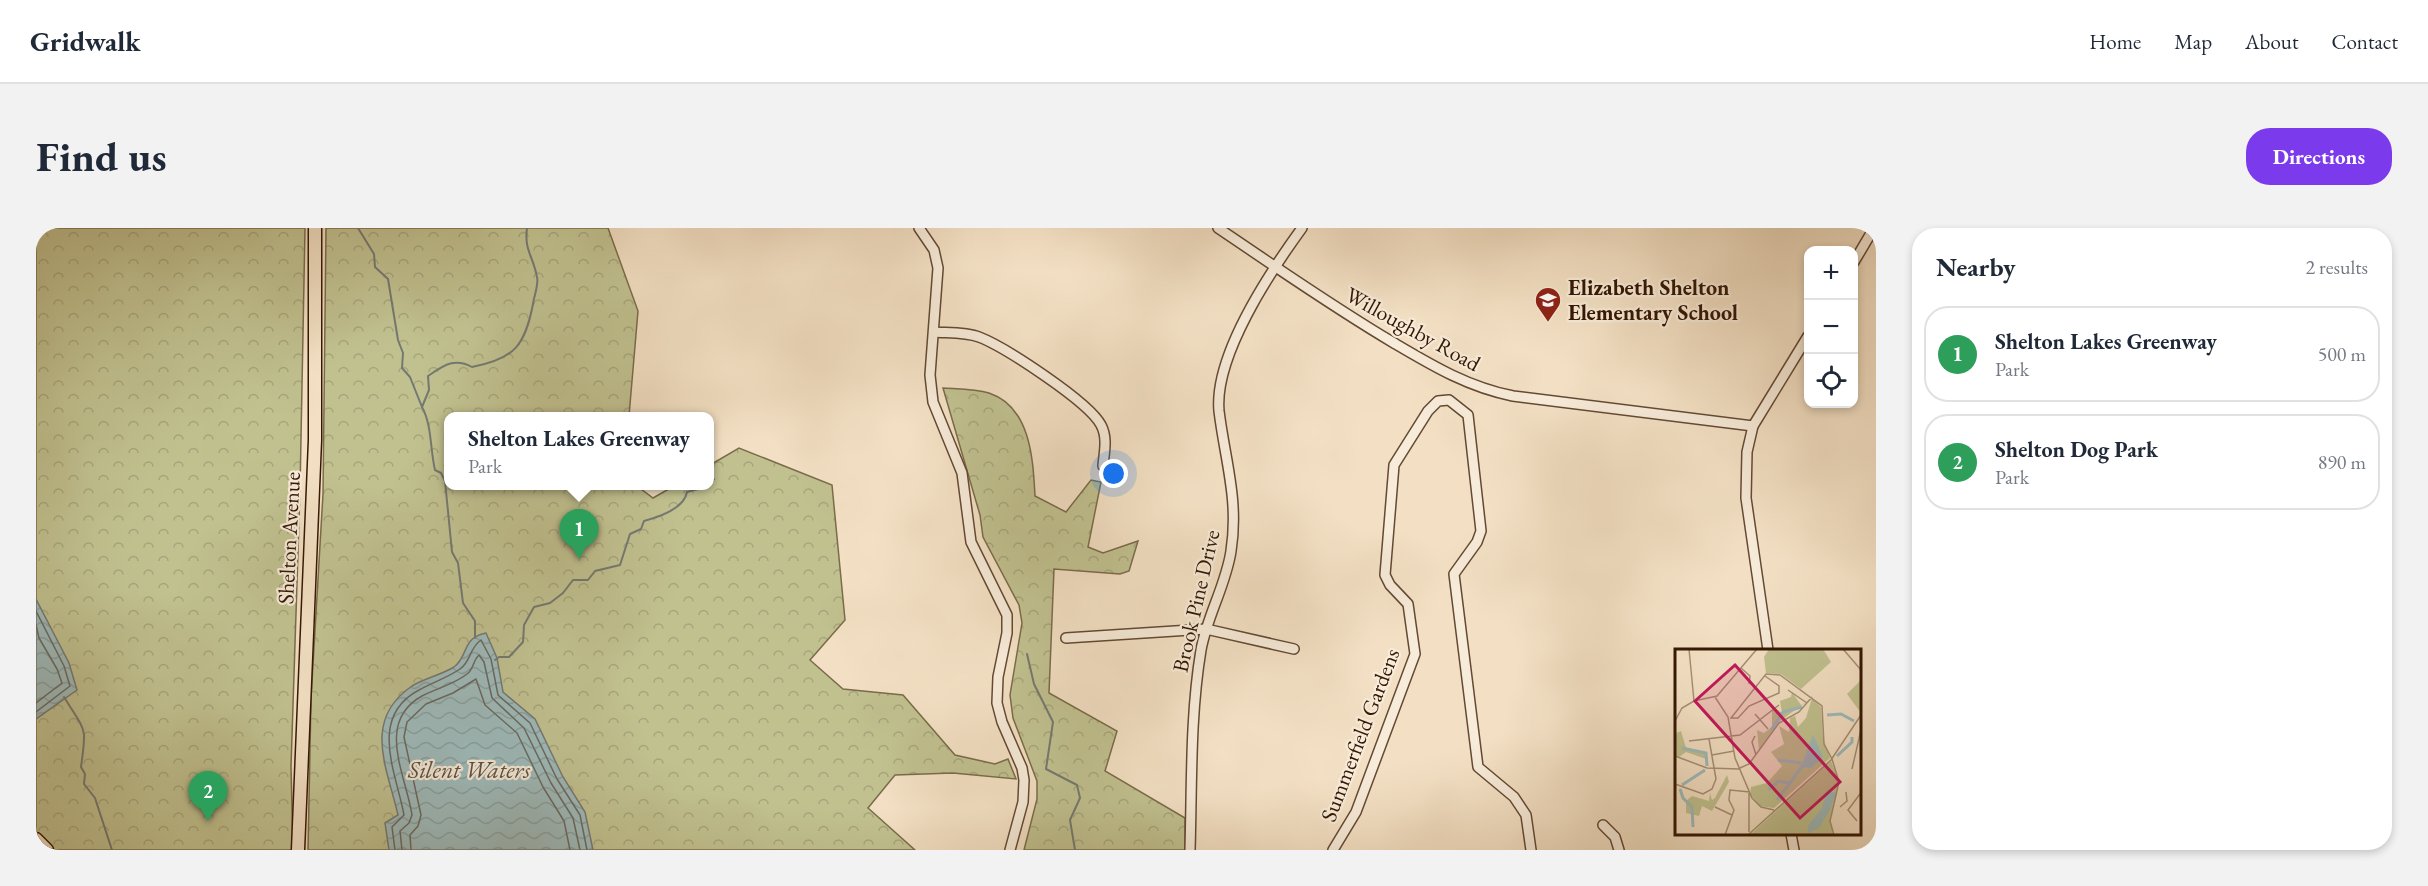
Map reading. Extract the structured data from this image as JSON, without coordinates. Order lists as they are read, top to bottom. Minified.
{"streets":{"main road":["Shelton Avenue"],"street":["Willoughby Road","Brook Pine Drive","Summerfield Gardens"]},"crossings":[["Willoughby Road","Brook Pine Drive"]],"water":["Silent Waters"],"places":{"school or university":["Elizabeth Shelton Elementary School"]},"page":{"header":"Gridwalk","nav":["Home","Map","About","Contact"],"buttons":"Directions","title":"Find us","heading":["Nearby","2 results"],"map_buttons":["+","−"],"list":[{"mark":"1","name":"Shelton Lakes Greenway","note":"Park","value":"500 m"},{"mark":"2","name":"Shelton Dog Park","note":"Park","value":"890 m"}],"popup":["Shelton Lakes Greenway","Park"],"pins":["1","2"]}}
